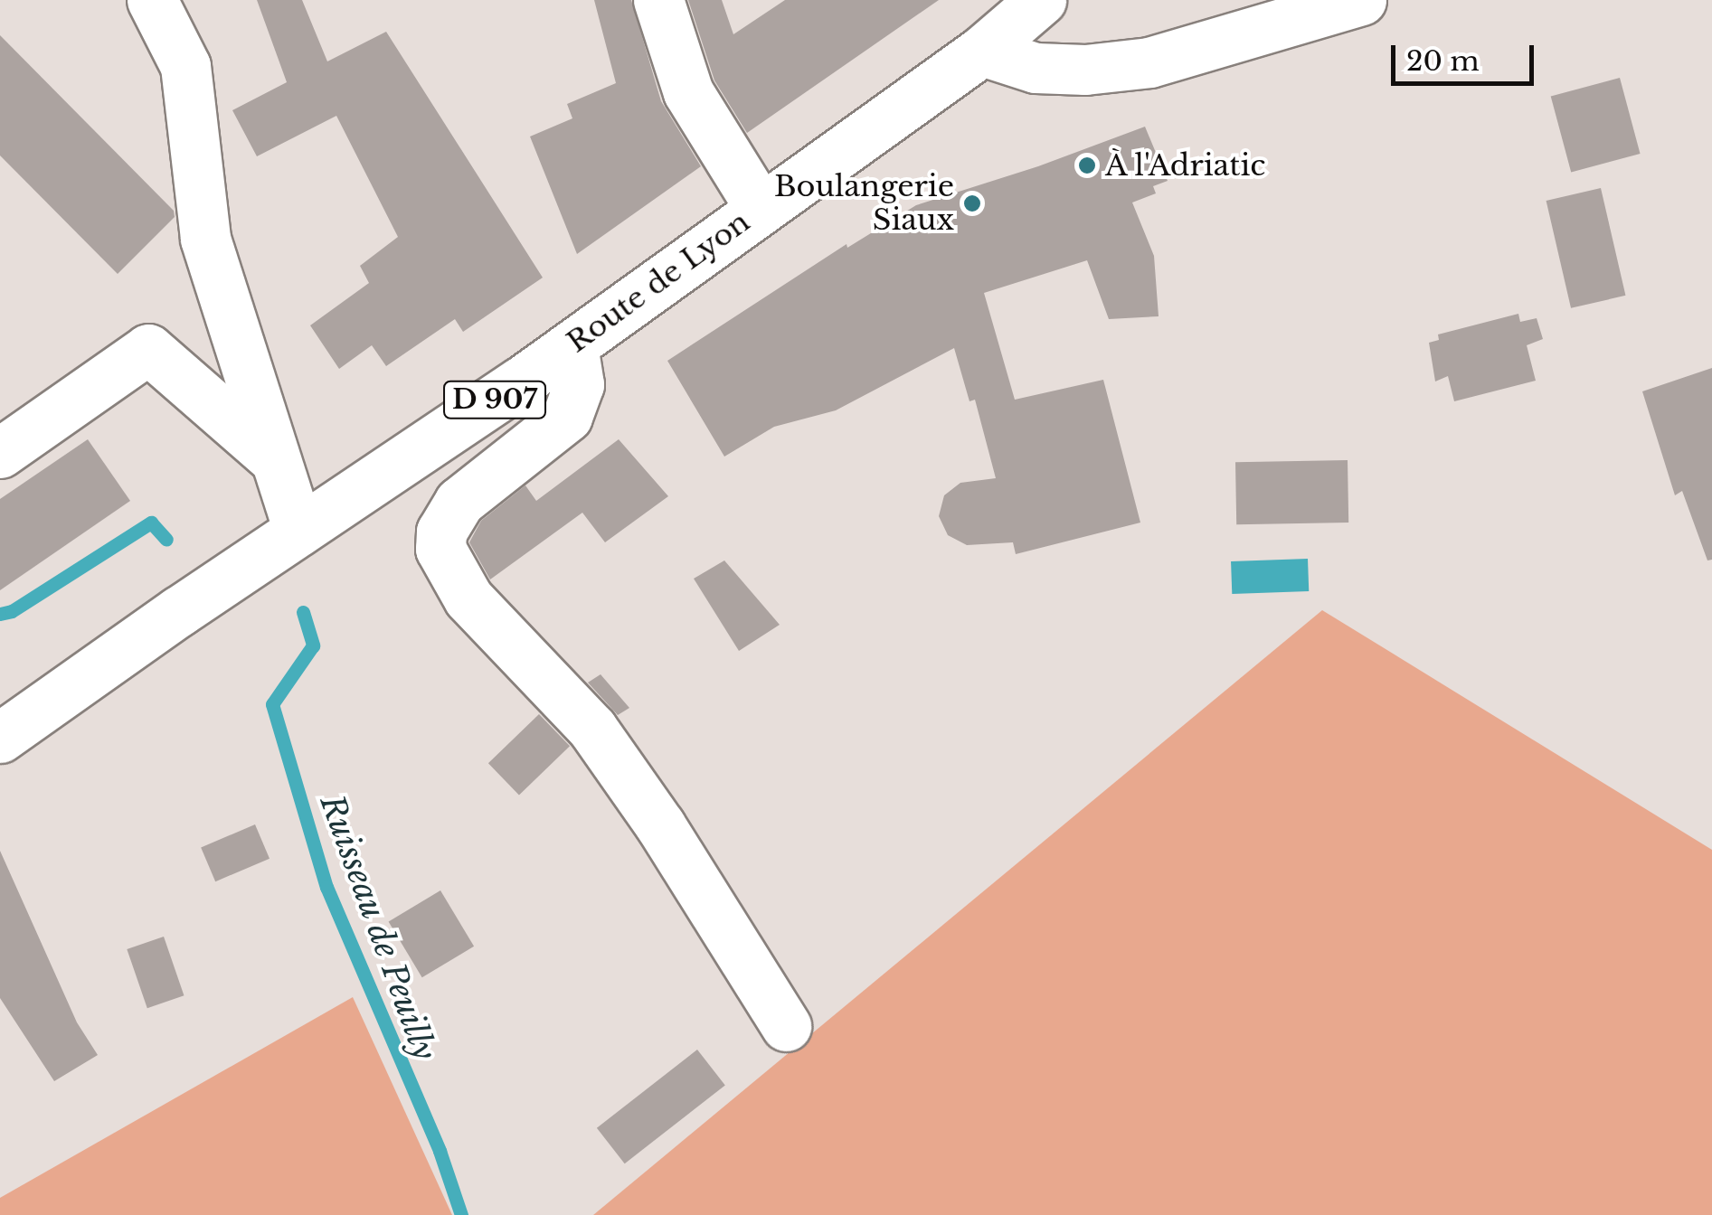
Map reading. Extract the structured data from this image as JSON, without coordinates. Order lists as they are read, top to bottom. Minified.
{"streets":{"main road":["Route de Lyon","D 907"]},"water":["Ruisseau de Peuilly"],"places":["À l'Adriatic","Boulangerie Siaux"],"scale_bar":"20 m"}
